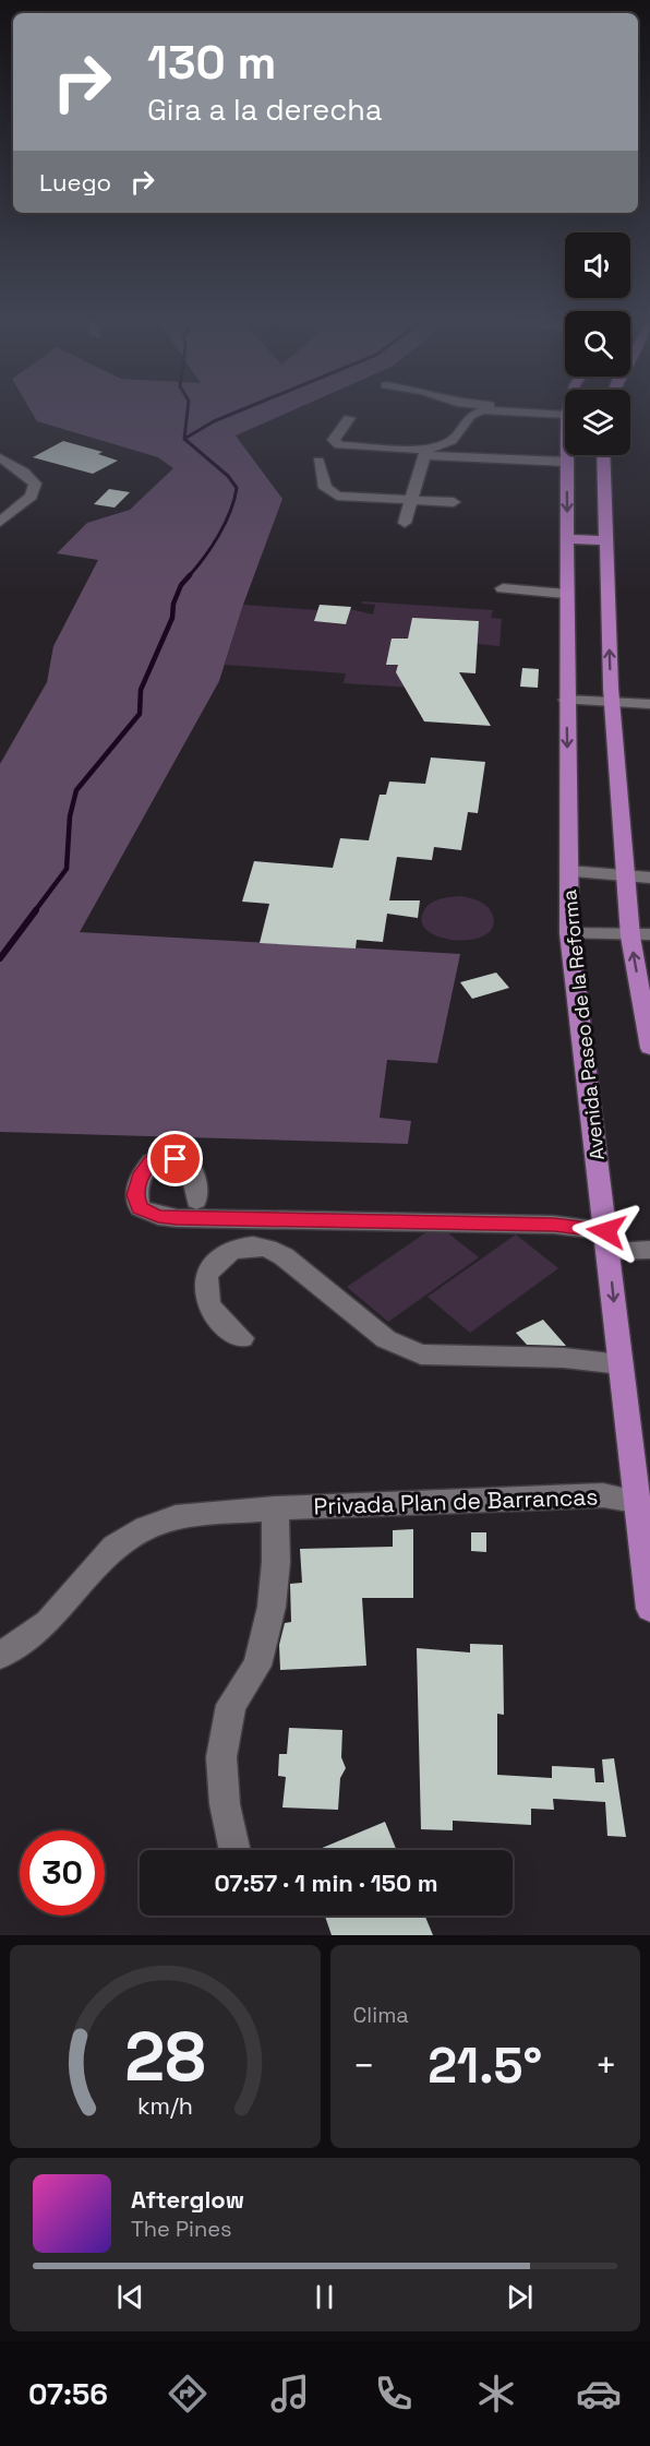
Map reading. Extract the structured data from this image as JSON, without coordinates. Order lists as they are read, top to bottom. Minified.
{"streets":{"main road":["Avenida Paseo de la Reforma"],"street":["Privada Plan de Barrancas"]},"crossings":[["Avenida Paseo de la Reforma","Privada Plan de Barrancas"]],"page":{"turn":["130 m","Gira a la derecha"],"then":"Luego","limit":"30","trip":"07:57 · 1 min · 150 m","tile":"Clima","heat":["−","21.5°","+"],"song":["Afterglow","The Pines"],"tabs":"07:56","gauge":["28","km/h"]}}
